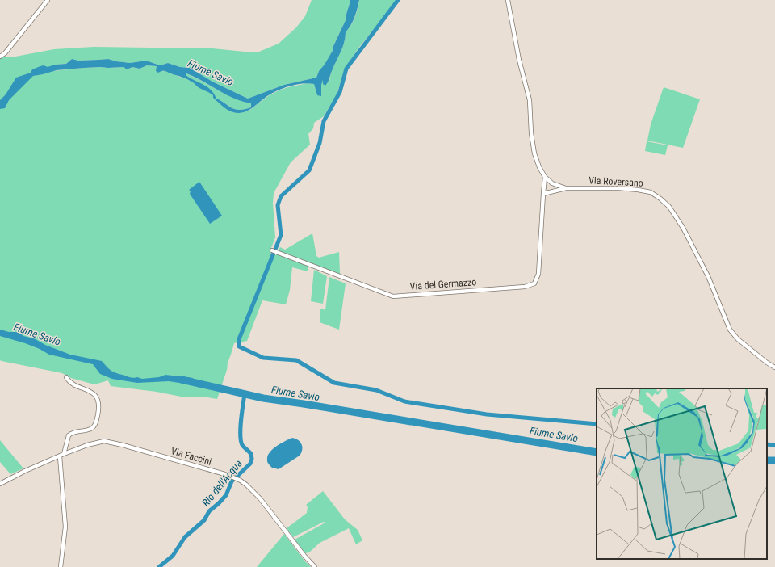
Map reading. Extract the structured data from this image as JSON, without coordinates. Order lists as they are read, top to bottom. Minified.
{"streets":{"street":["Via Roversano","Via del Germazzo","Via Faccini"]},"crossings":[["Via Roversano","Via del Germazzo"]],"water":["Fiume Savio","Rio dell'Acqua"]}
